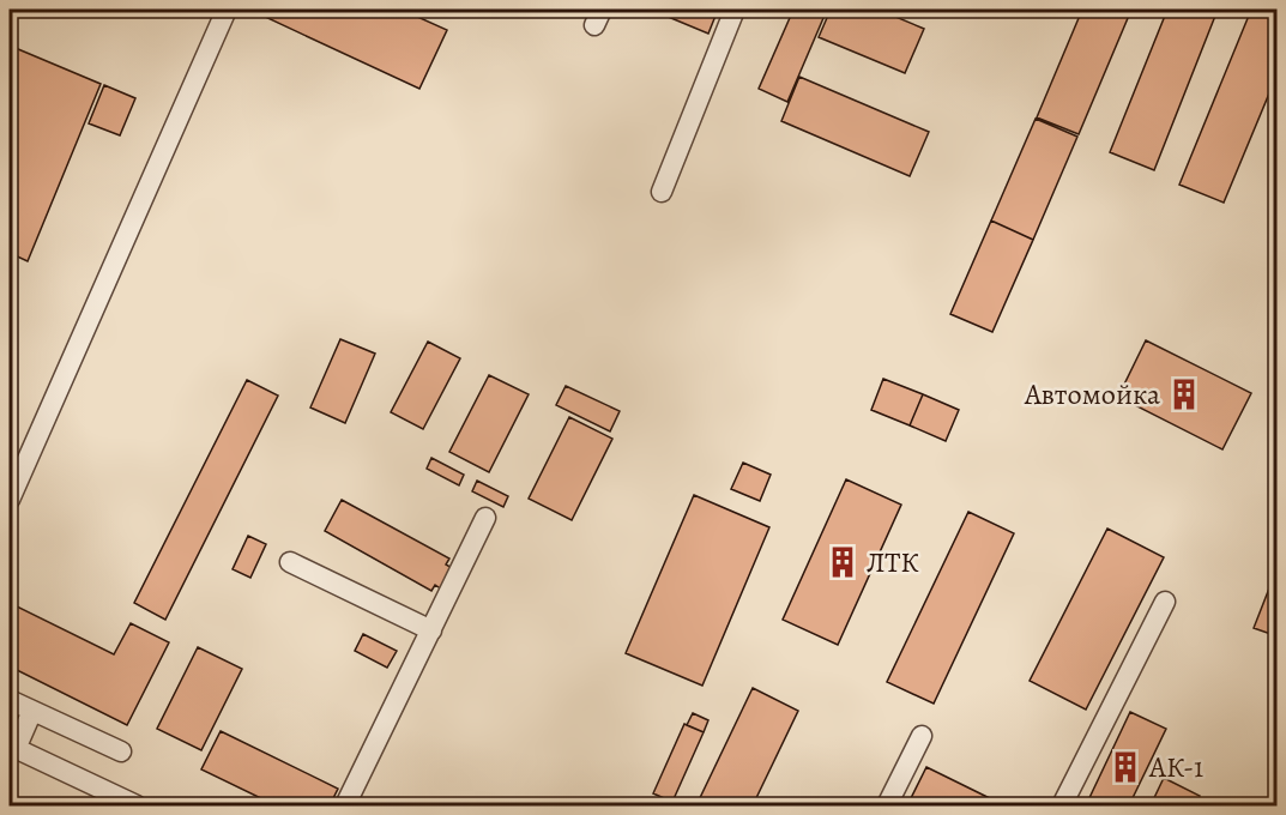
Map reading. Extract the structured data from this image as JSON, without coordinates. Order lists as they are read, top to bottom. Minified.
{"places":{"building":["Автомойка","ЛТК","АК-1"]}}
